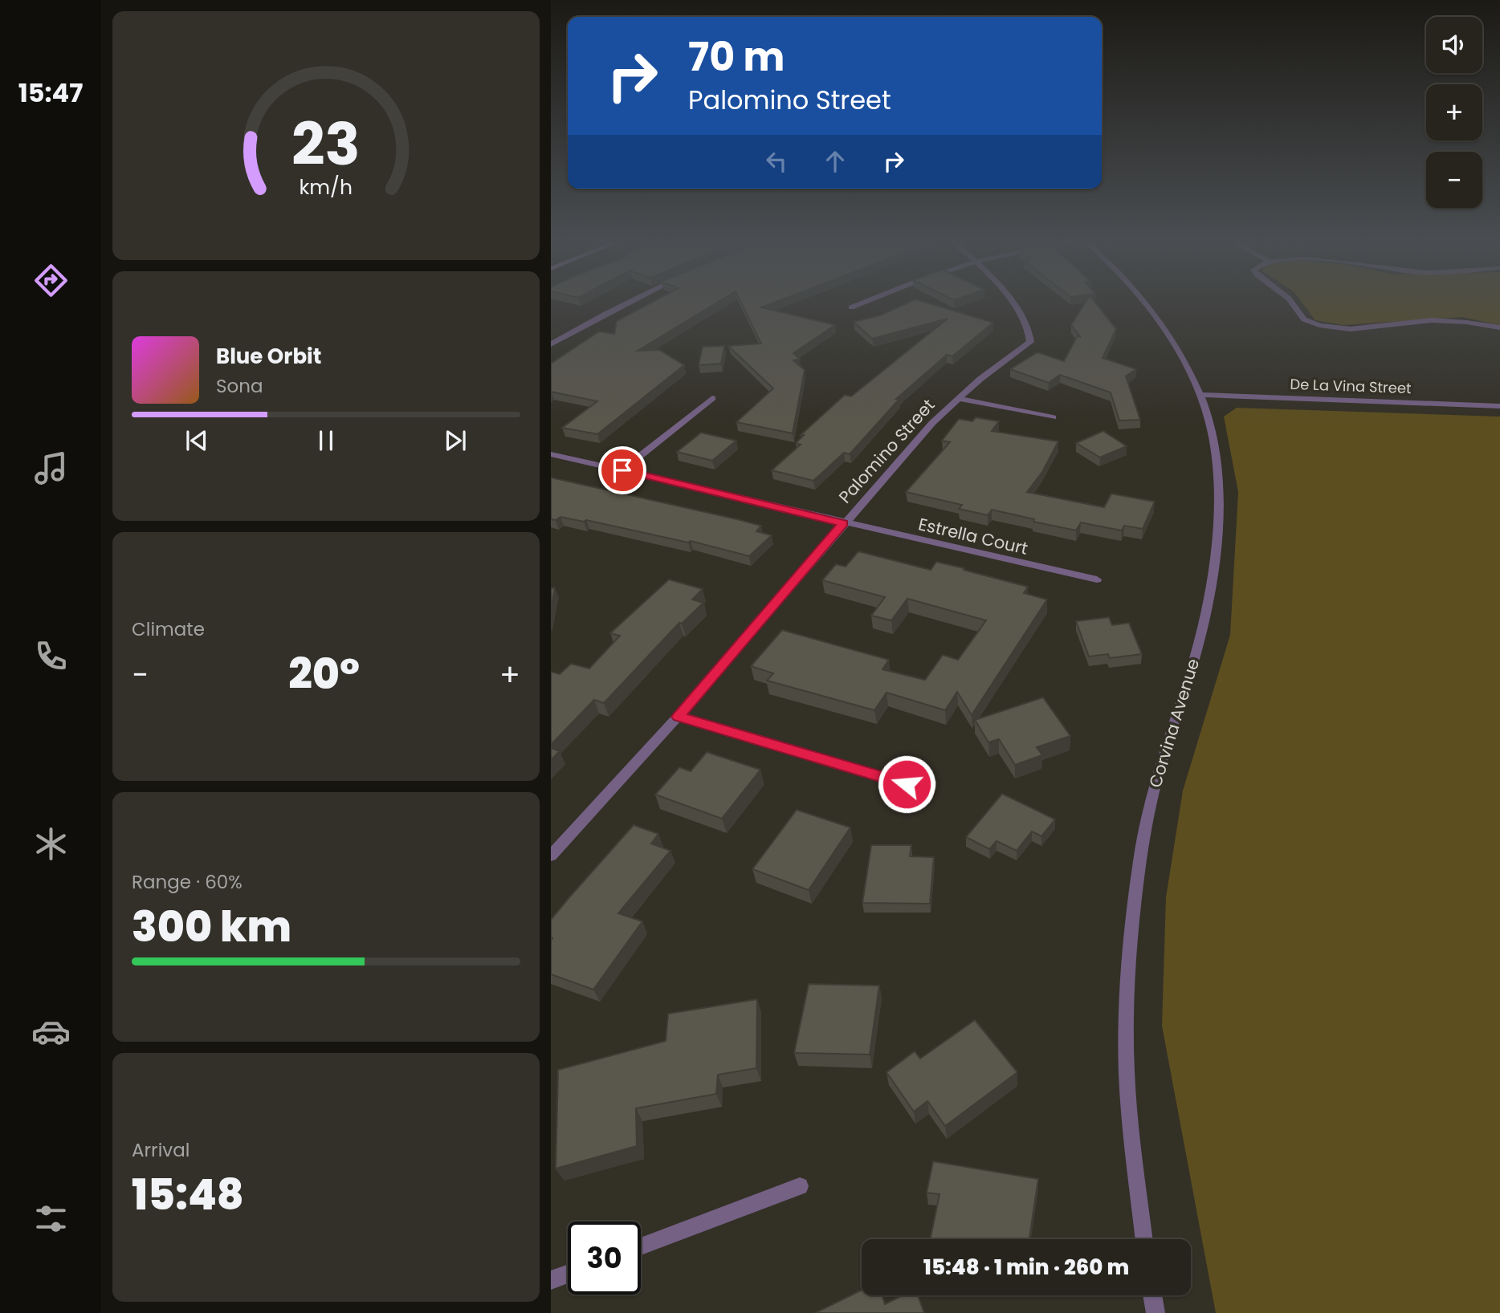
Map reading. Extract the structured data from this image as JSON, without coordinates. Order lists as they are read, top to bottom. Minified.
{"streets":{"street":["De La Vina Street","Palomino Street","Estrella Court","Corvina Avenue"]},"crossings":[["De La Vina Street","Corvina Avenue"],["Palomino Street","Estrella Court"]],"page":{"tabs":"15:47","map_buttons":["+","−"],"turn":["70 m","Palomino Street"],"song":["Blue Orbit","Sona"],"tile":["Climate",["Range · 60%","300 km"],["Arrival","15:48"]],"heat":["−","20°","+"],"limit":"30","trip":"15:48 · 1 min · 260 m","gauge":["23","km/h"]}}
